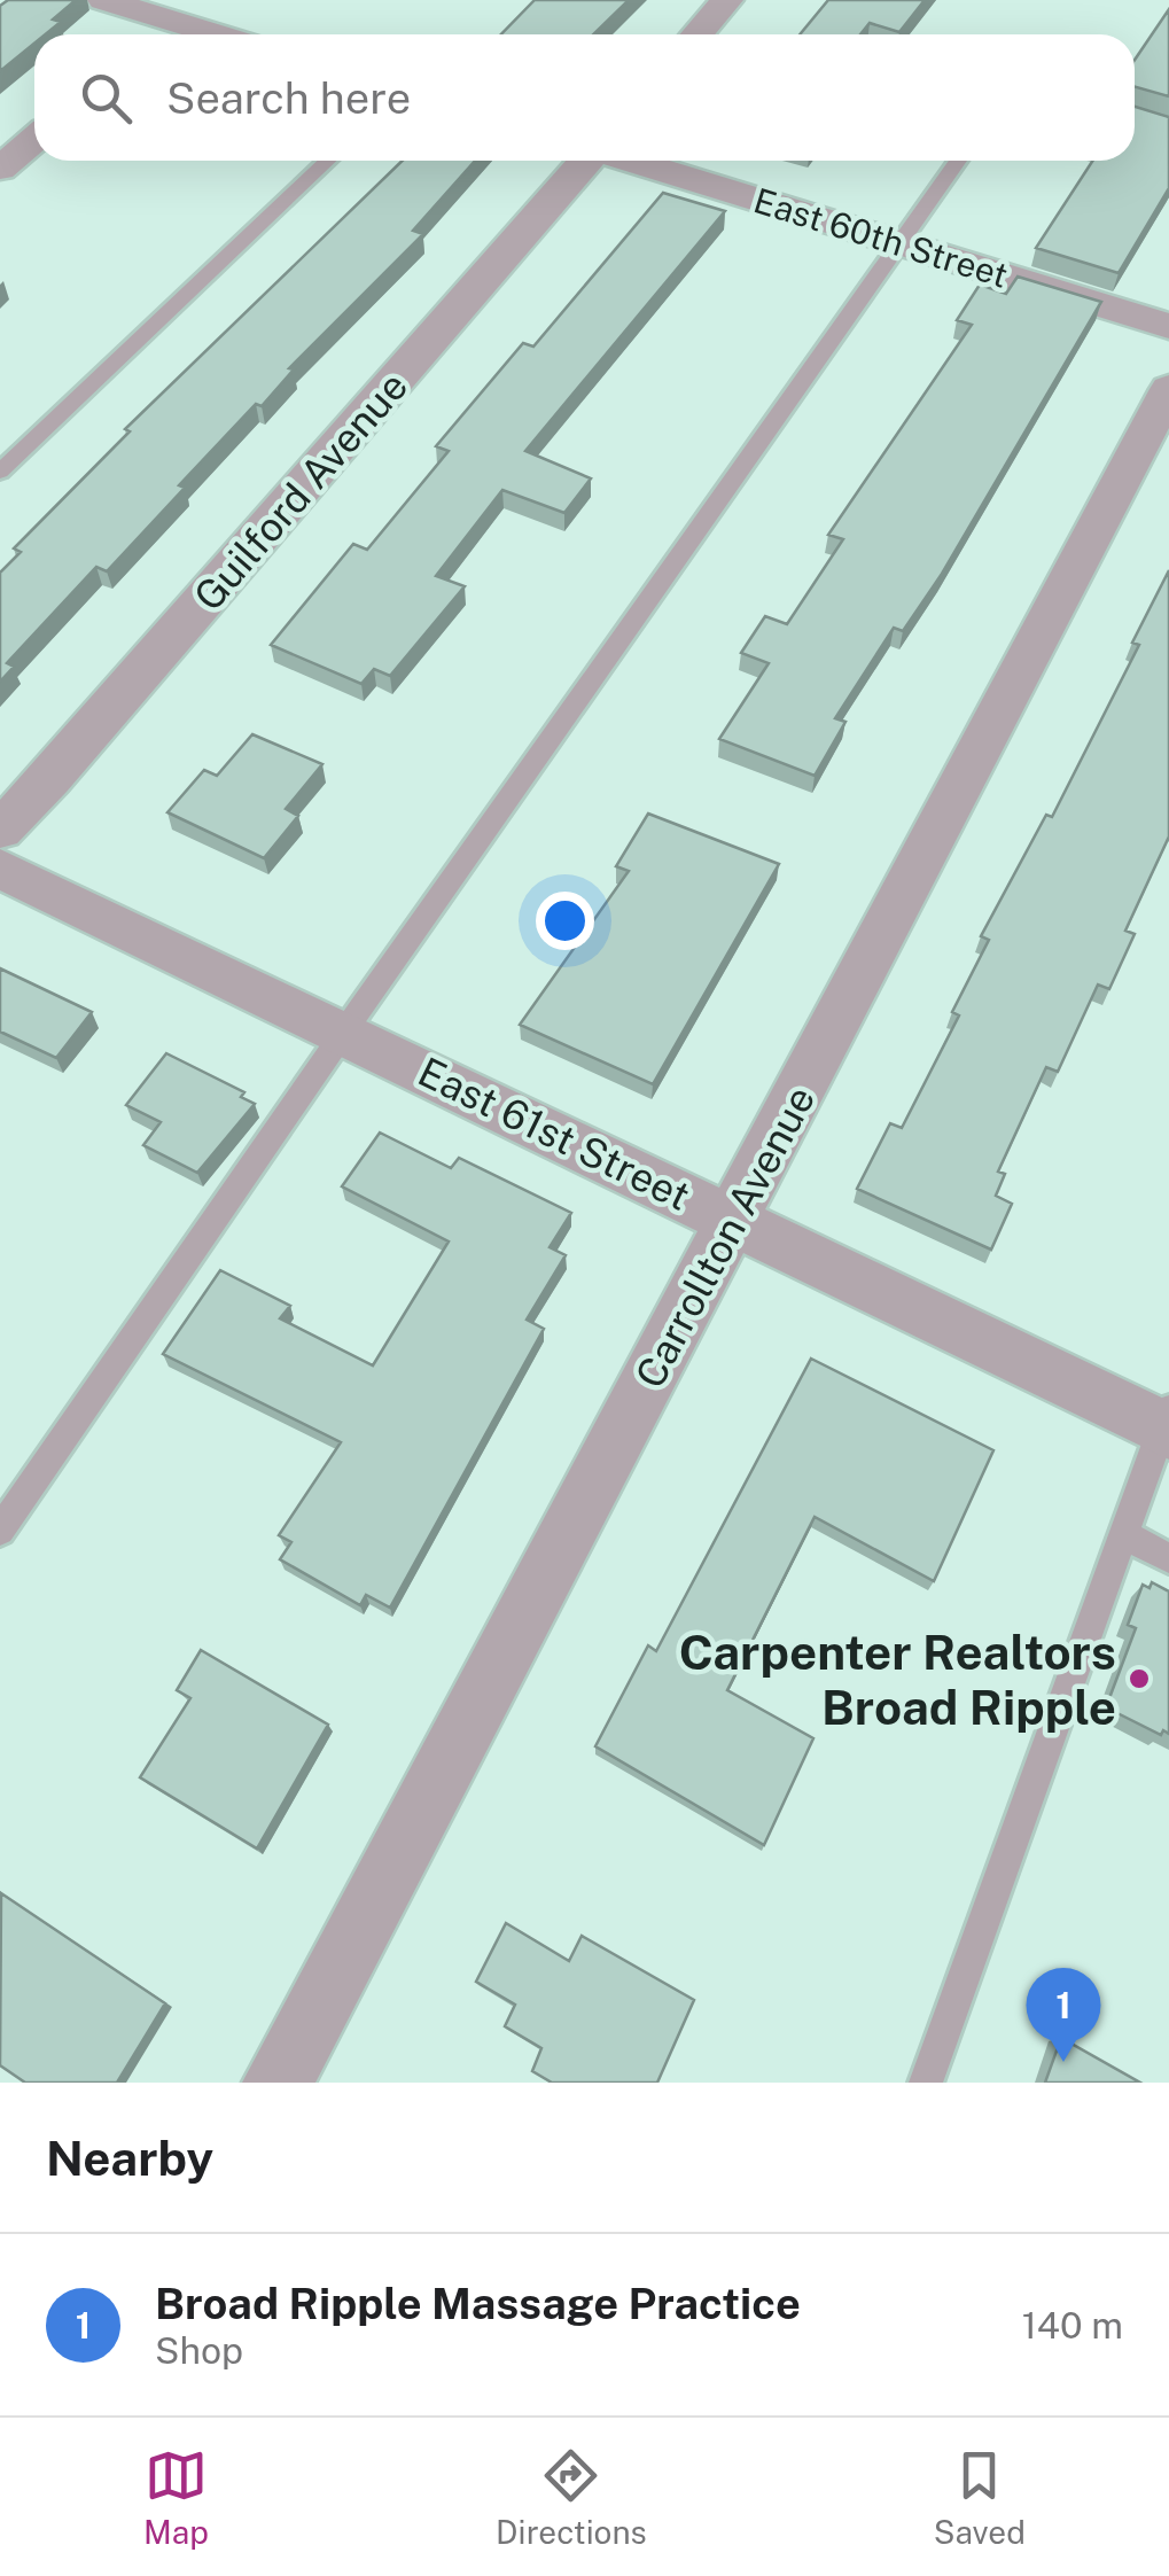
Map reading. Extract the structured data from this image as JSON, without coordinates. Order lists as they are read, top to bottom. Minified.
{"streets":{"street":["East 60th Street","Guilford Avenue","East 61st Street","Carrollton Avenue"]},"crossings":[["East 61st Street","Carrollton Avenue"]],"places":["Carpenter Realtors Broad Ripple"],"page":{"search":"Search here","pins":"1","heading":"Nearby","list":[{"mark":"1","name":"Broad Ripple Massage Practice","note":"Shop","value":"140 m"}],"nav":["Map","Directions","Saved"]}}
